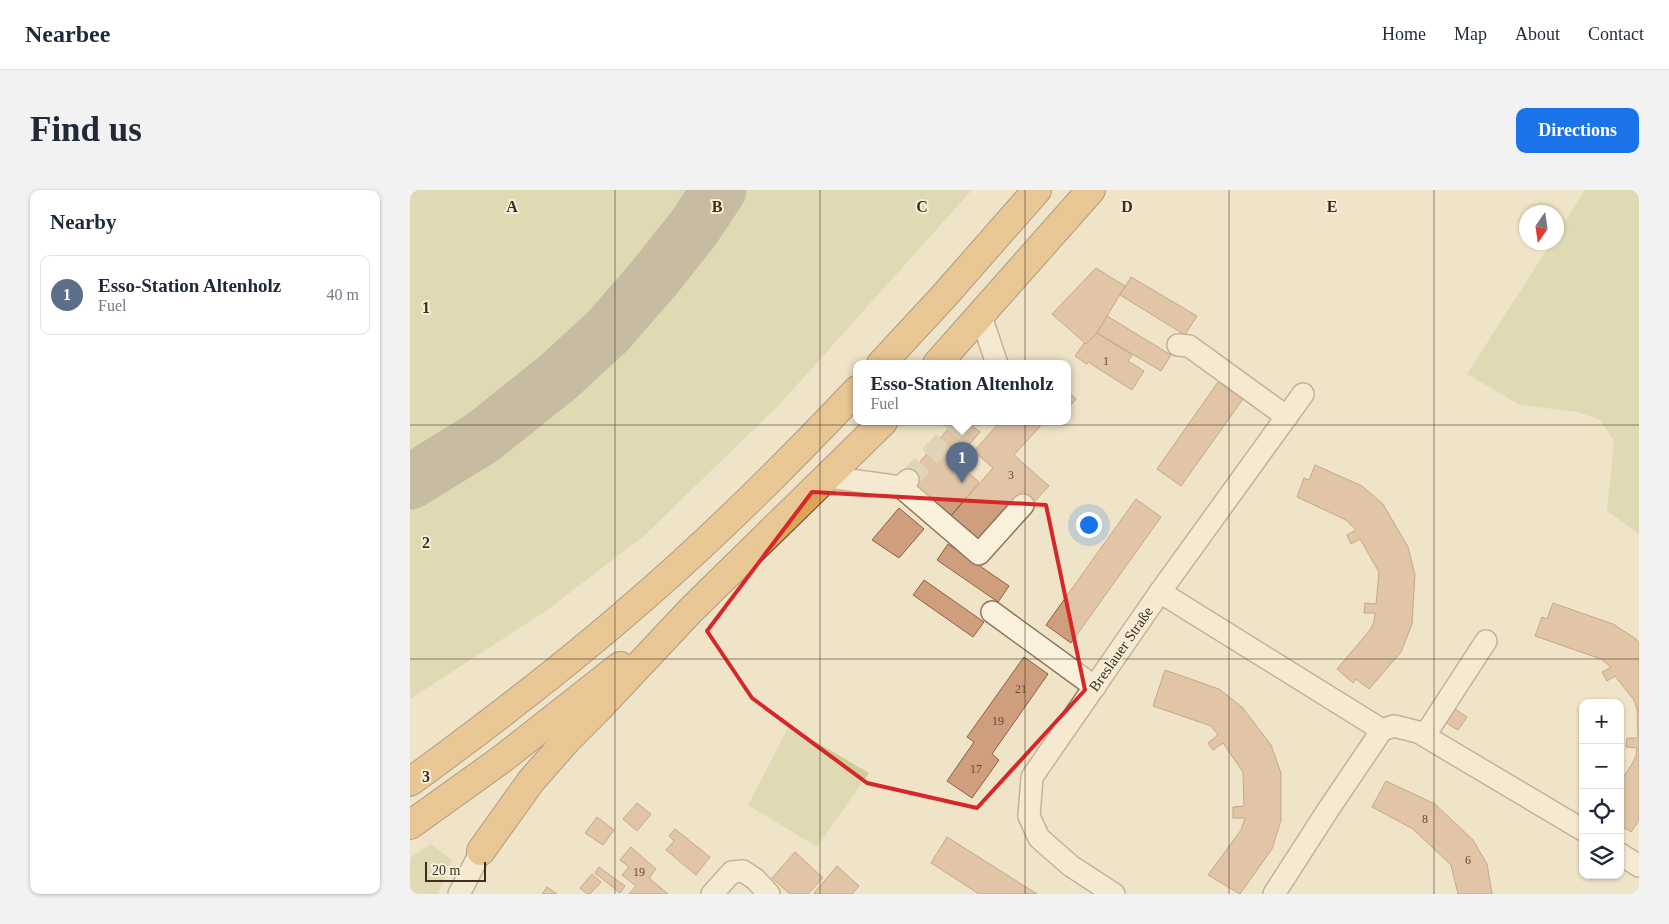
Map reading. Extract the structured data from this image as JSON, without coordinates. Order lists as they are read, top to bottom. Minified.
{"streets":{"street":["Breslauer Straße"]},"house_numbers":["1","3","21","19","17","8","6","19"],"scale_bar":"20 m","north":"bottom","page":{"header":"Nearbee","nav":["Home","Map","About","Contact"],"buttons":"Directions","title":"Find us","heading":"Nearby","list":[{"mark":"1","name":"Esso-Station Altenholz","note":"Fuel","value":"40 m"}],"popup":["Esso-Station Altenholz","Fuel"],"pins":"1","map_buttons":["+","−"],"scale":"20 m"},"grid":{"columns":["A","B","C","D","E"],"rows":["1","2","3"]}}
